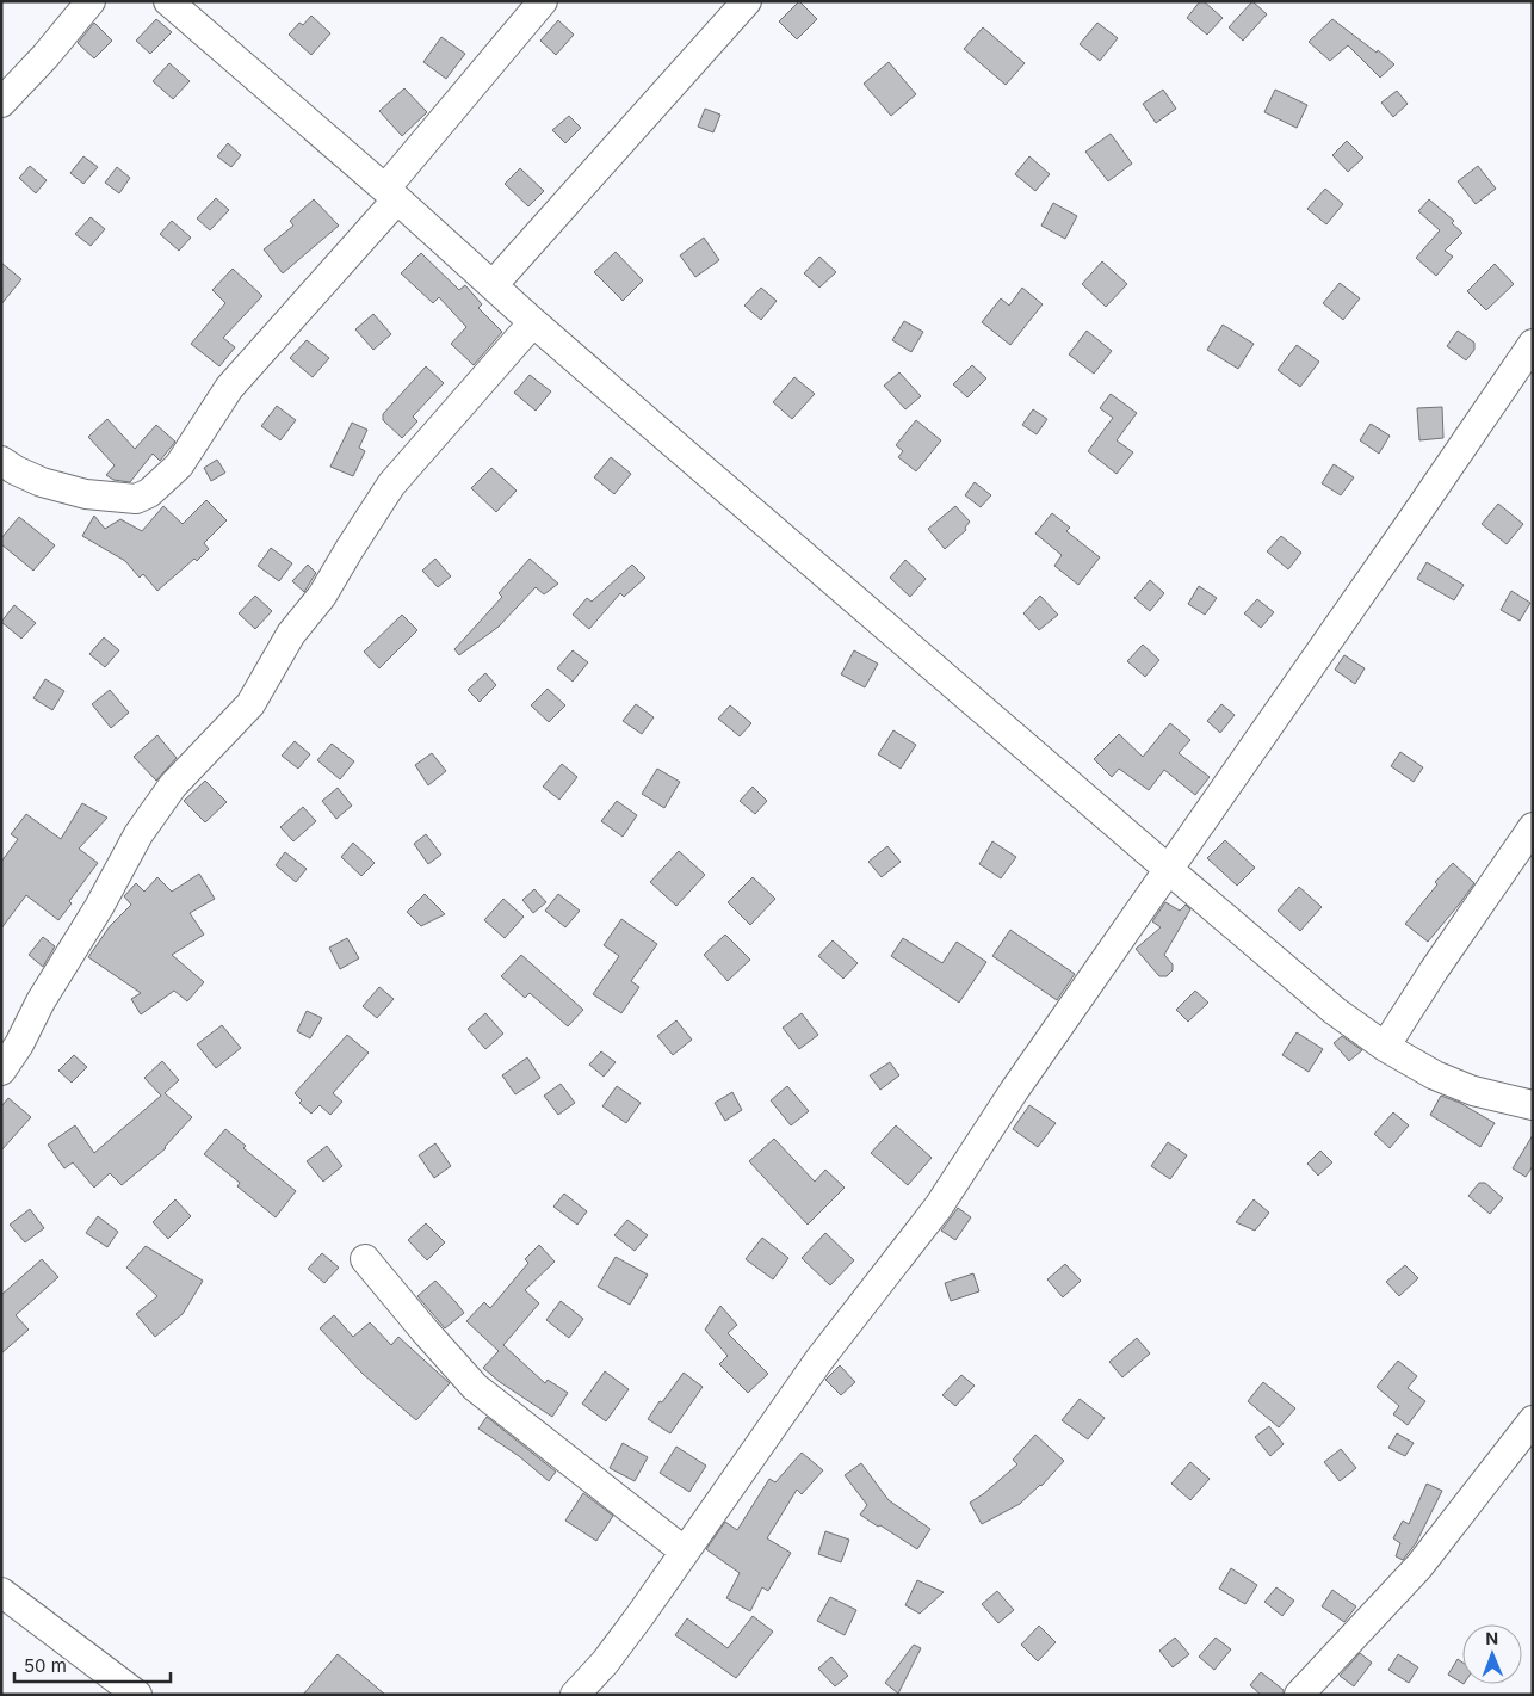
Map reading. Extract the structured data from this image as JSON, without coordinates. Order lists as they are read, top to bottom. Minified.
{"scale_bar":"50 m","north":"top"}
